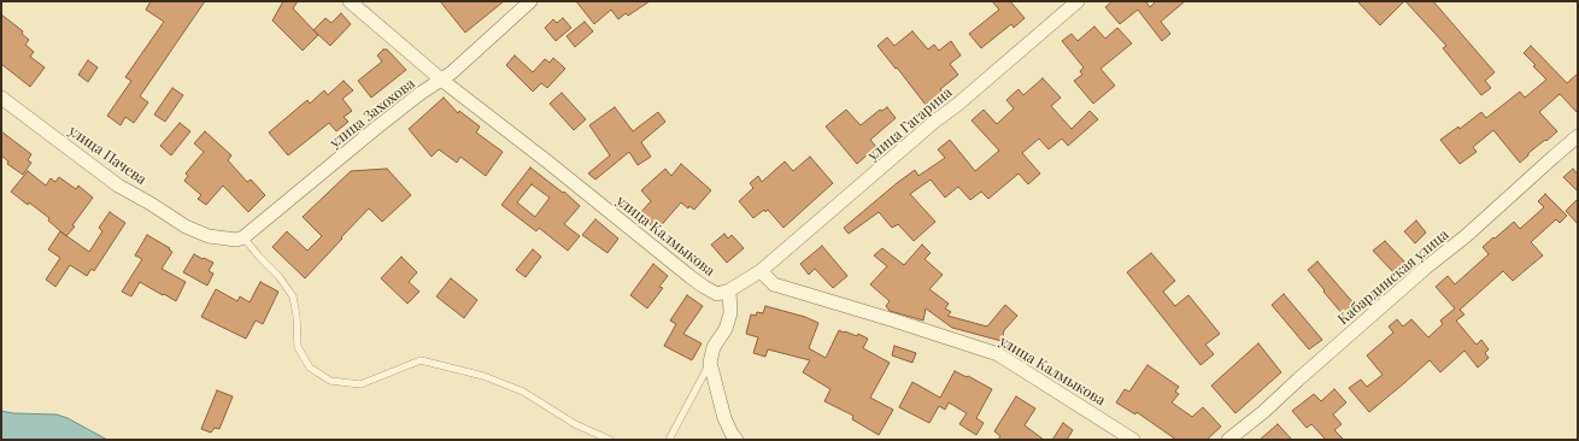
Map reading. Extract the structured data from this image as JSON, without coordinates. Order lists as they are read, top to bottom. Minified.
{"streets":{"street":["улица Захохова","улица Гагарина","улица Пачева","улица Калмыкова","Кабардинская улица"]},"crossings":[["улица Захохова","улица Пачева"],["улица Захохова","улица Калмыкова"],["улица Гагарина","улица Калмыкова"]]}
